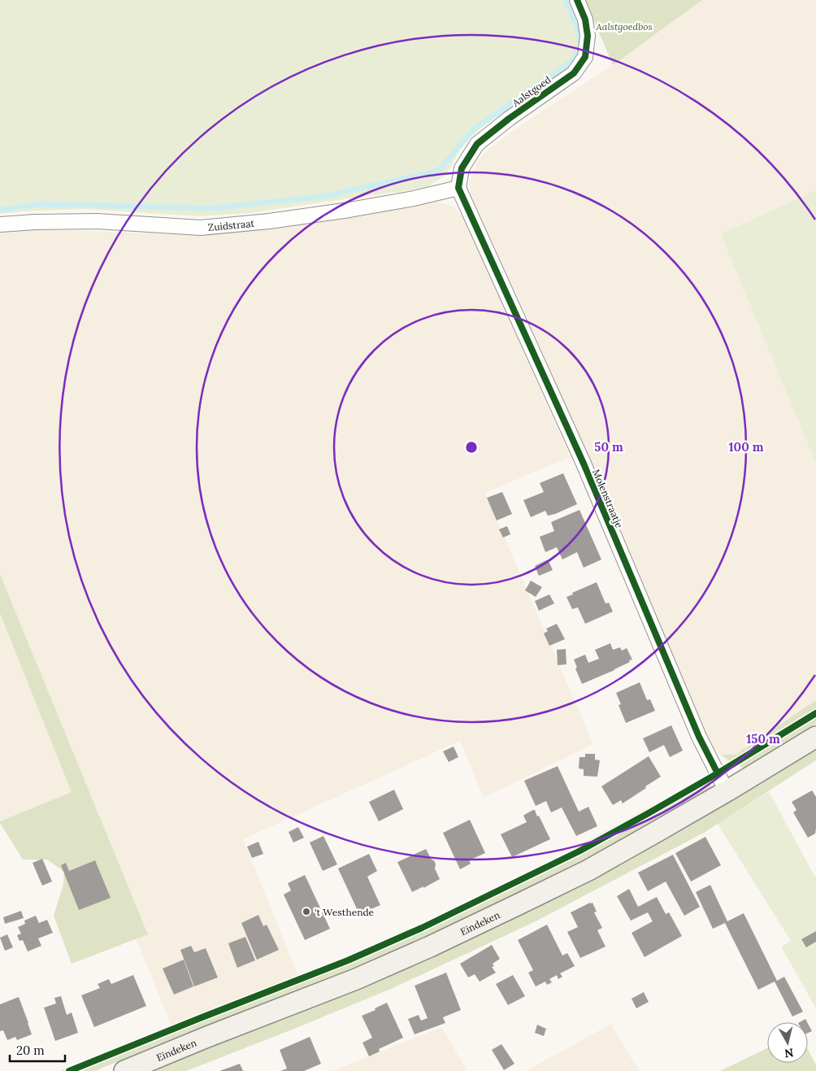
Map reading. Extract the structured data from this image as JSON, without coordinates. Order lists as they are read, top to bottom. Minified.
{"streets":{"street":["Aalstgoed","Zuidstraat","Molenstraatje","Eindeken"]},"crossings":[["Aalstgoed","Zuidstraat"],["Aalstgoed","Molenstraatje"],["Zuidstraat","Molenstraatje"],["Molenstraatje","Eindeken"]],"parks":["Aalstgoedbos"],"places":["'t Westhende"],"scale_bar":"20 m","north":"bottom","rings":["50 m","100 m","150 m"]}
